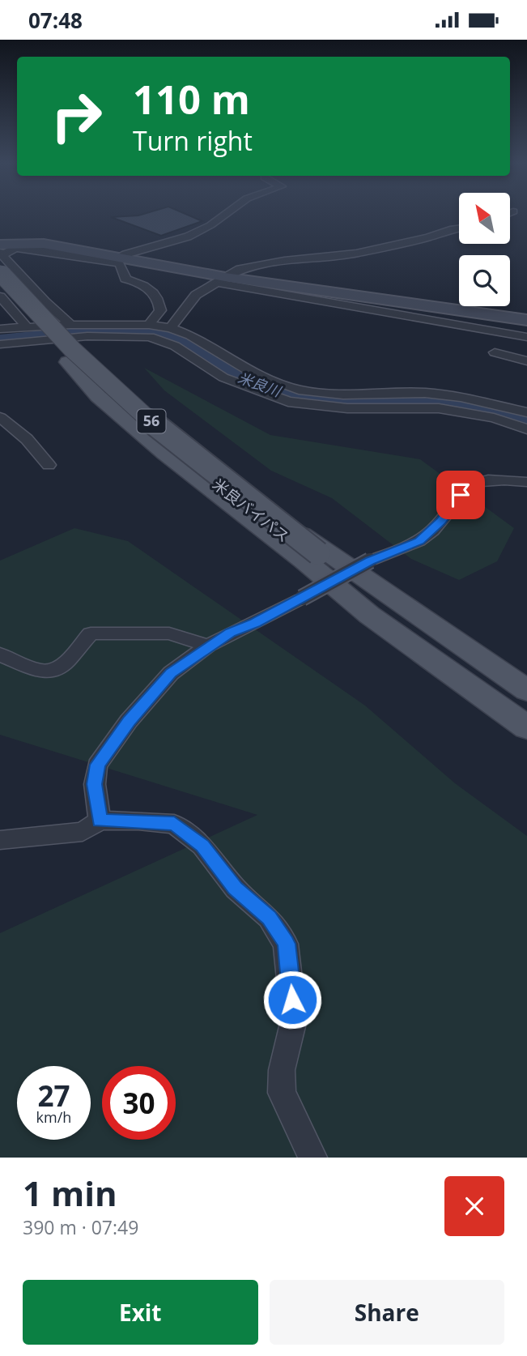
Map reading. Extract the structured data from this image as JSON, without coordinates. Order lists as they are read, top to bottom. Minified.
{"streets":{"main road":["56","米良バイパス"]},"water":["米良川"],"north":"top left","page":{"status":"07:48","turn":["110 m","Turn right"],"speed":"27 km/h","limit":"30","heading":["1 min","390 m · 07:49"],"buttons":["Exit","Share"]}}
